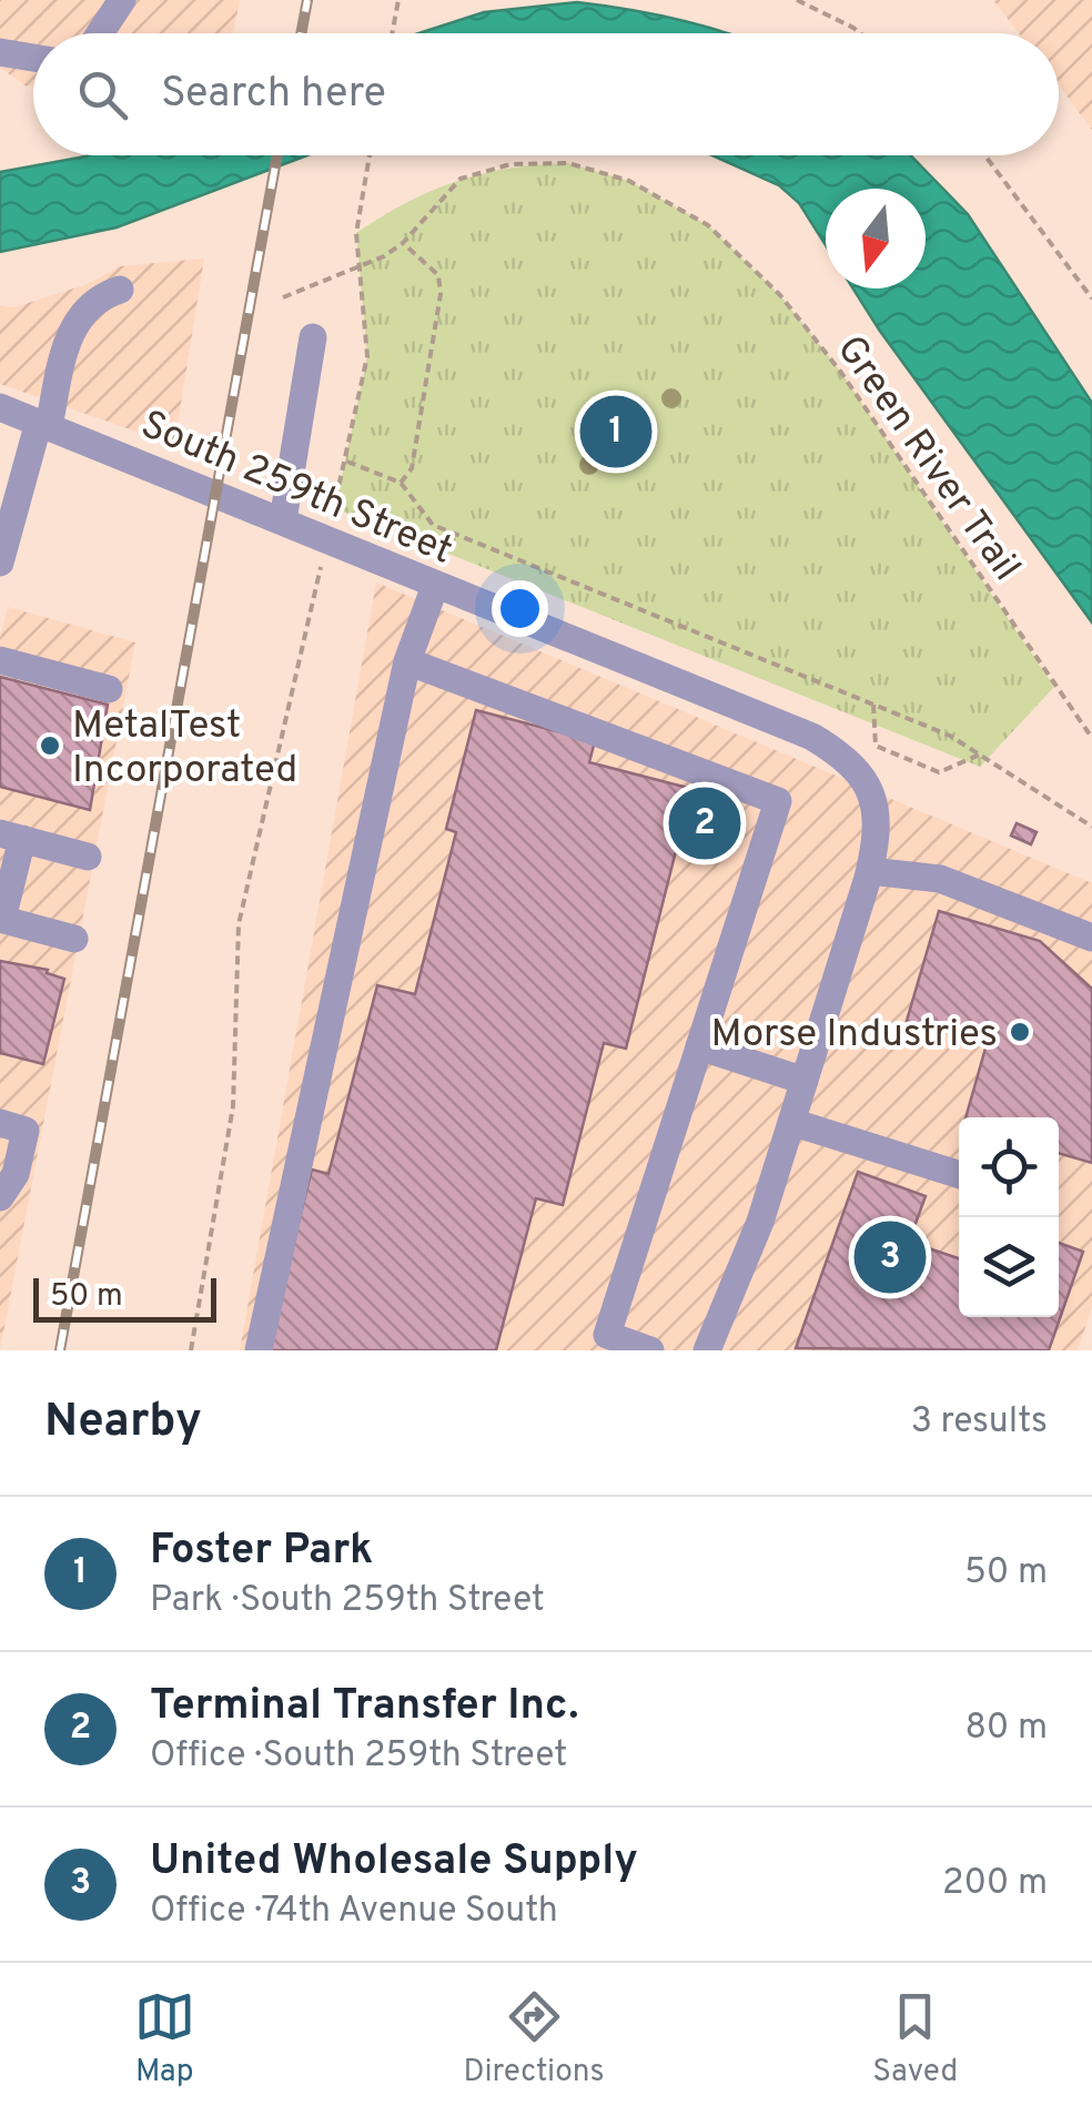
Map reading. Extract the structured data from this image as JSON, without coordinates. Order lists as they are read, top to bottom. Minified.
{"streets":{"street":["South 259th Street"],"path":["Green River Trail"]},"places":["MetalTest Incorporated","Morse Industries"],"scale_bar":"50 m","north":"bottom","page":{"search":"Search here","pins":["1","2","3"],"scale":"50 m","heading":["Nearby","3 results"],"list":[{"mark":"1","name":"Foster Park","note":"Park · South 259th Street","value":"50 m"},{"mark":"2","name":"Terminal Transfer Inc.","note":"Office · South 259th Street","value":"80 m"},{"mark":"3","name":"United Wholesale Supply","note":"Office · 74th Avenue South","value":"200 m"}],"nav":["Map","Directions","Saved"]}}
